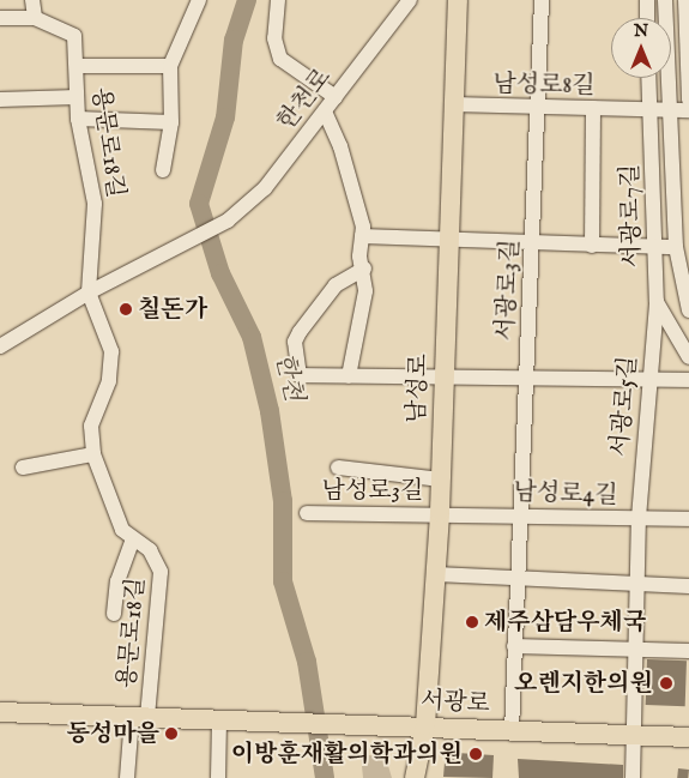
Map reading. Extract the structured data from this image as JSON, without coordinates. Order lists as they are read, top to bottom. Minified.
{"streets":{"main road":["남성로","서광로"],"street":["남성로8길","한천로","용문로18길","서광로7길","서광로3길","서광로5길","남성로3길","남성로4길"]},"crossings":[["남성로8길","서광로7길"],["남성로8길","서광로3길"],["남성로8길","남성로"],["한천로","용문로18길"],["서광로7길","서광로5길"],["서광로3길","남성로4길"],["서광로3길","서광로"],["남성로","남성로3길"],["남성로","남성로4길"],["남성로","서광로"],["서광로5길","남성로4길"],["서광로5길","서광로"],["남성로3길","남성로4길"]],"water":["한천"],"places":["칠돈가","제주삼담우체국","오렌지한의원","동성마을","이방훈재활의학과의원"],"north":"top"}
